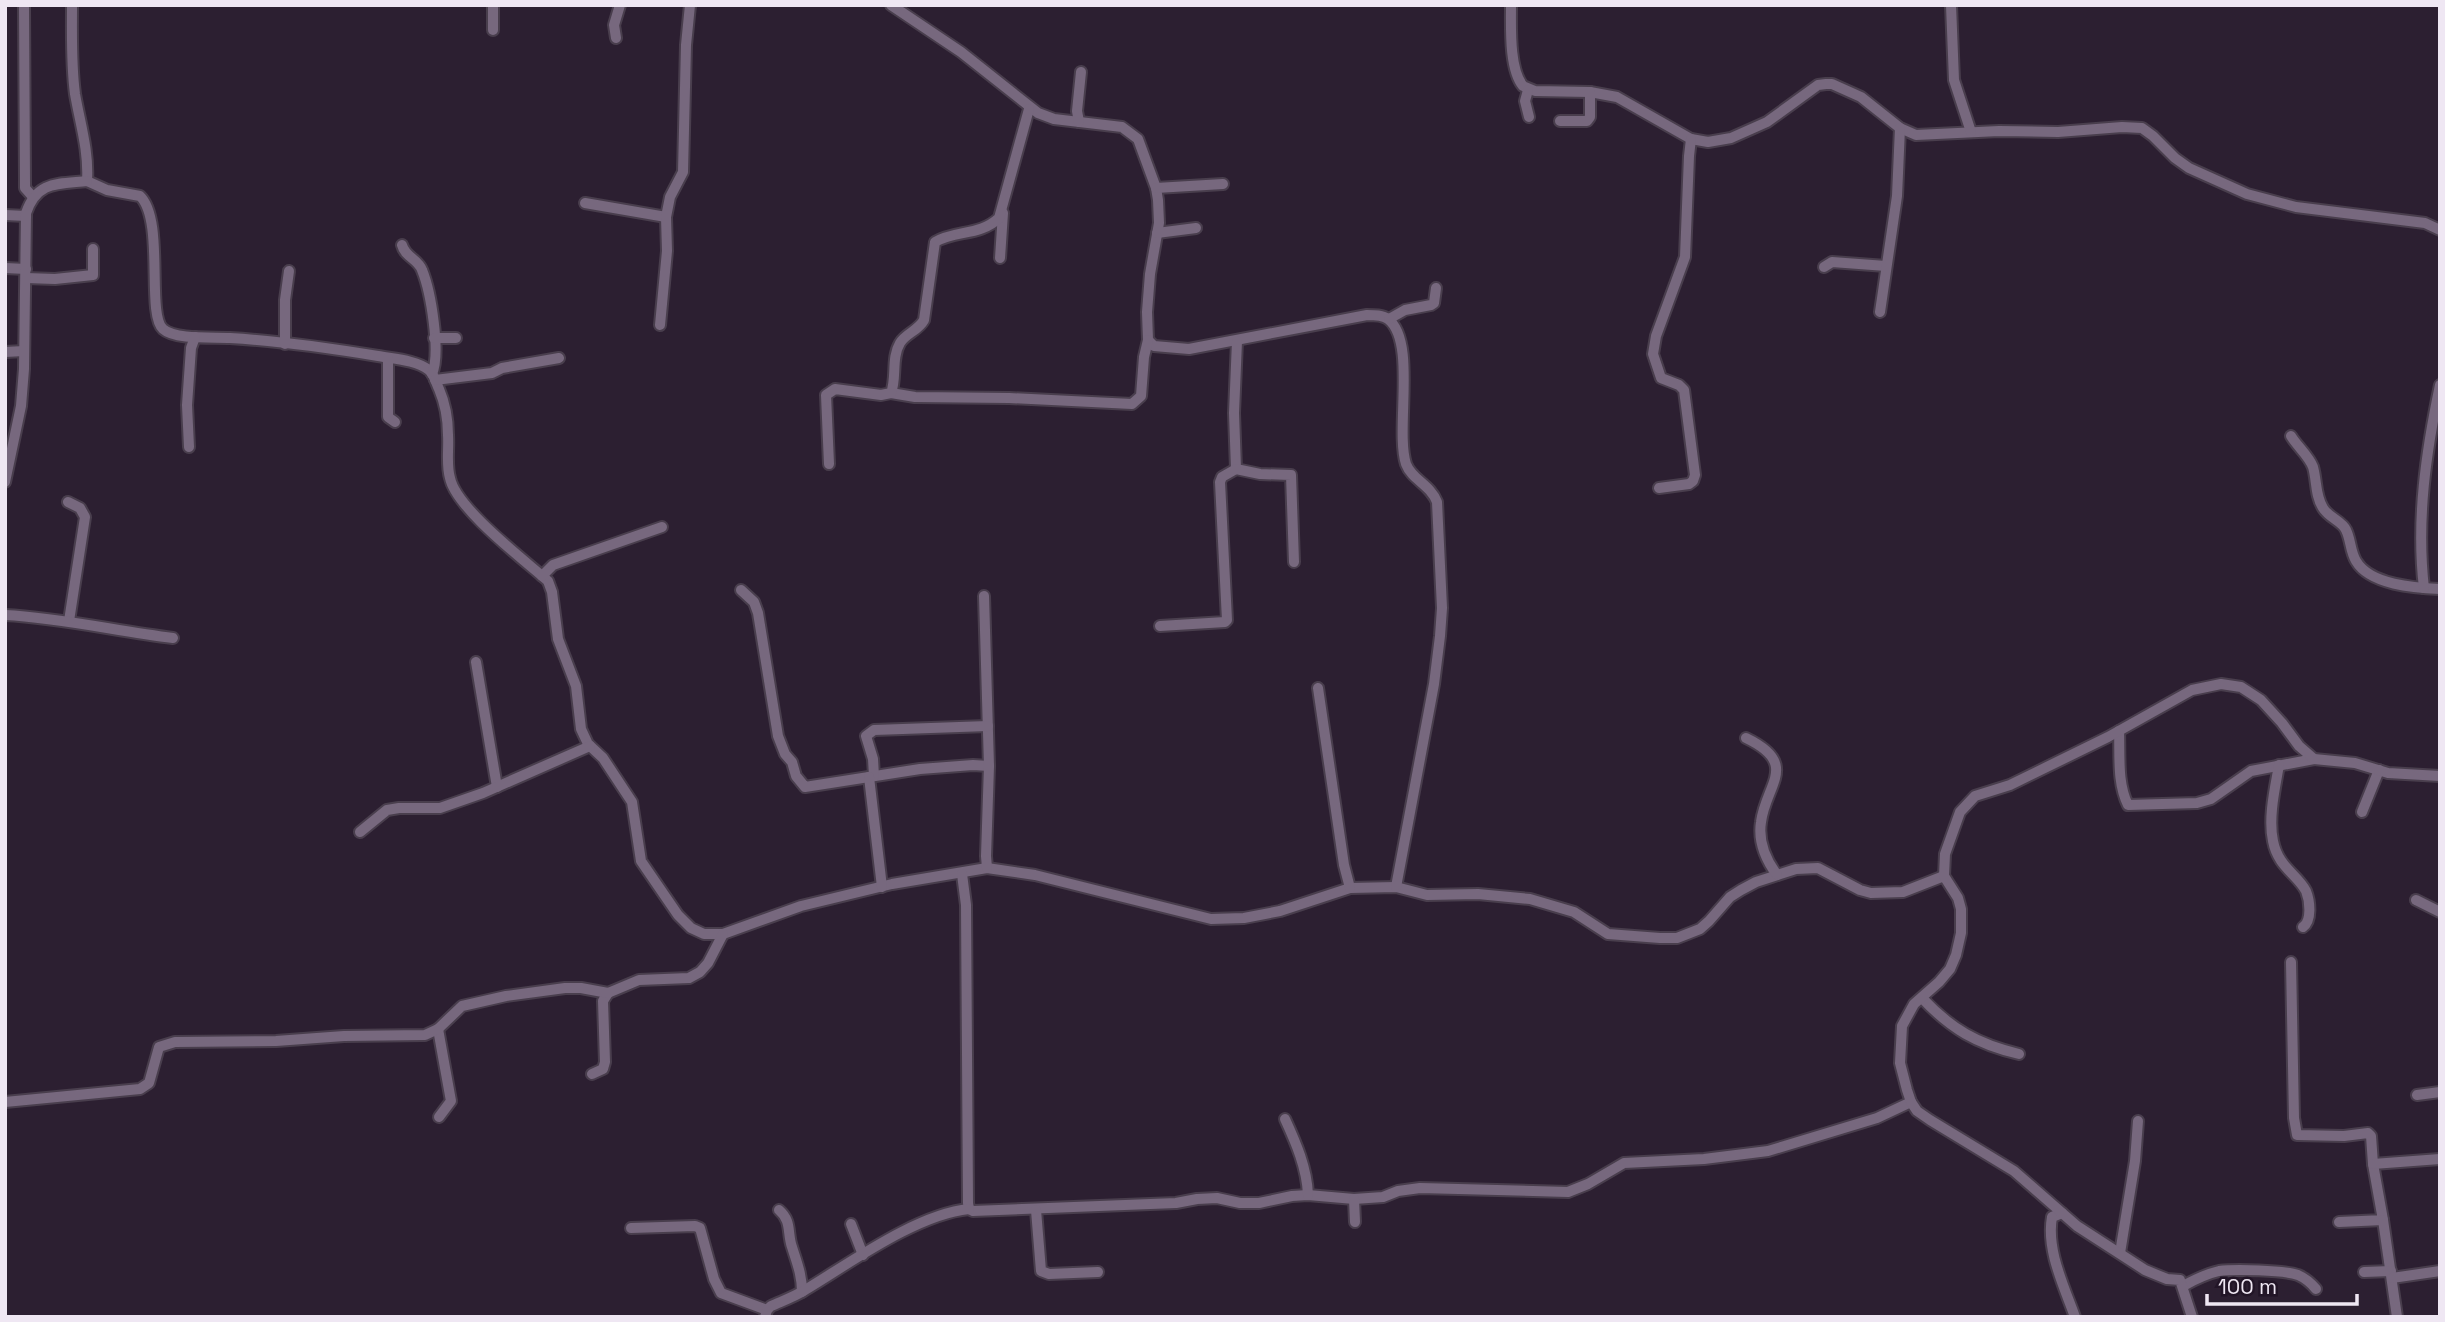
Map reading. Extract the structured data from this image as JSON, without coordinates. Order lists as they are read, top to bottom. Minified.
{"scale_bar":"100 m"}
